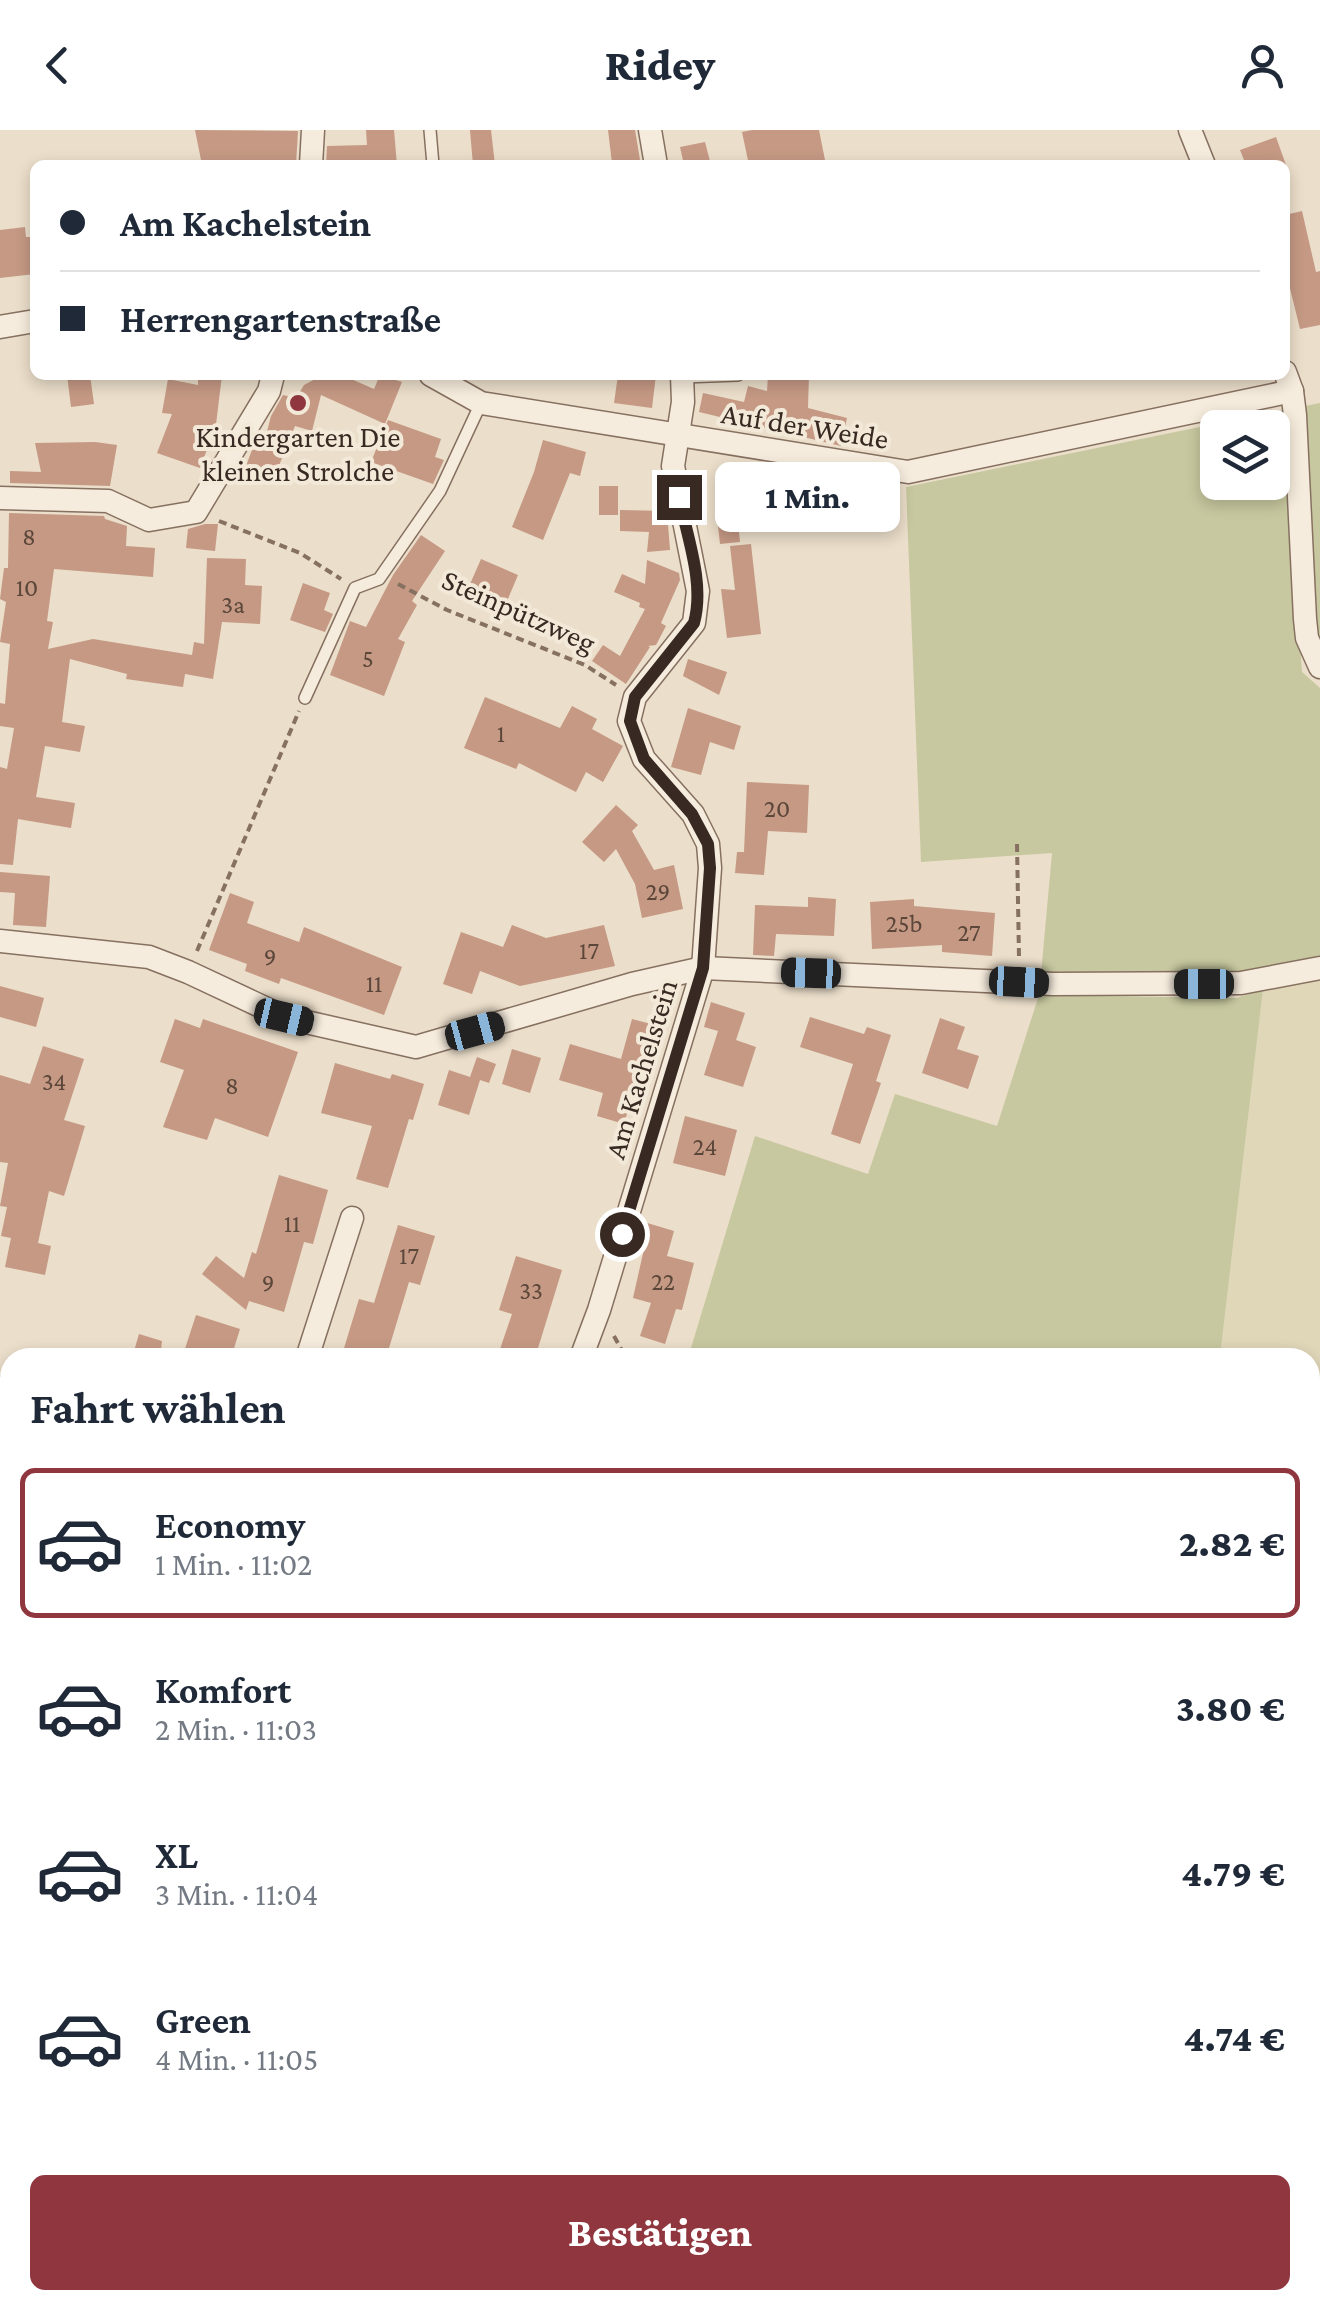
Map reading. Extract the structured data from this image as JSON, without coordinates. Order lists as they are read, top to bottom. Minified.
{"streets":{"street":["Auf der Weide","Am Kachelstein"],"path":["Steinpützweg"]},"crossings":[["Steinpützweg","Am Kachelstein"]],"places":["Kindergarten Die kleinen Strolche"],"house_numbers":["8","10","3a","5","1","20","29","25b","27","17","9","11","34","8","24","11","17","22","9","33"],"page":{"header":"Ridey","banner":["Am Kachelstein","Herrengartenstraße"],"bubble":"1 Min.","heading":"Fahrt wählen","list":[{"name":"Economy","note":"1 Min. · 11:02","value":"2.82 €"},{"name":"Komfort","note":"2 Min. · 11:03","value":"3.80 €"},{"name":"XL","note":"3 Min. · 11:04","value":"4.79 €"},{"name":"Green","note":"4 Min. · 11:05","value":"4.74 €"}],"buttons":"Bestätigen"}}
